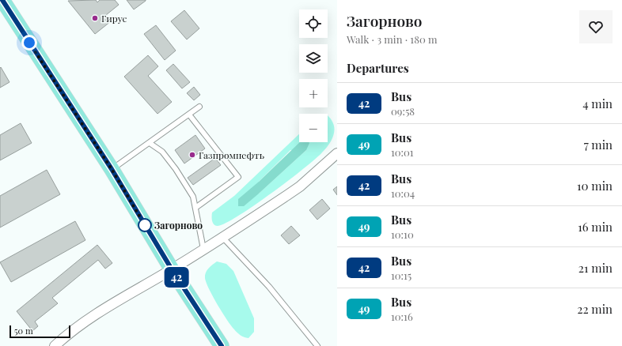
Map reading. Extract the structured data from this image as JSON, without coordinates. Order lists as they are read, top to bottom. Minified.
{"places":["Гирус","Газпромнефть","Загорново"],"lines":["bus line 42"],"scale_bar":"50 m","page":{"on_map":"42","heading":[["Загорново","Walk · 3 min · 180 m"],"Departures"],"map_buttons":["+","−"],"list":[{"mark":"42","name":"Bus","note":"09:58","value":"4 min"},{"mark":"49","name":"Bus","note":"10:01","value":"7 min"},{"mark":"42","name":"Bus","note":"10:04","value":"10 min"},{"mark":"49","name":"Bus","note":"10:10","value":"16 min"},{"mark":"42","name":"Bus","note":"10:15","value":"21 min"},{"mark":"49","name":"Bus","note":"10:16","value":"22 min"}],"scale":"50 m"}}
